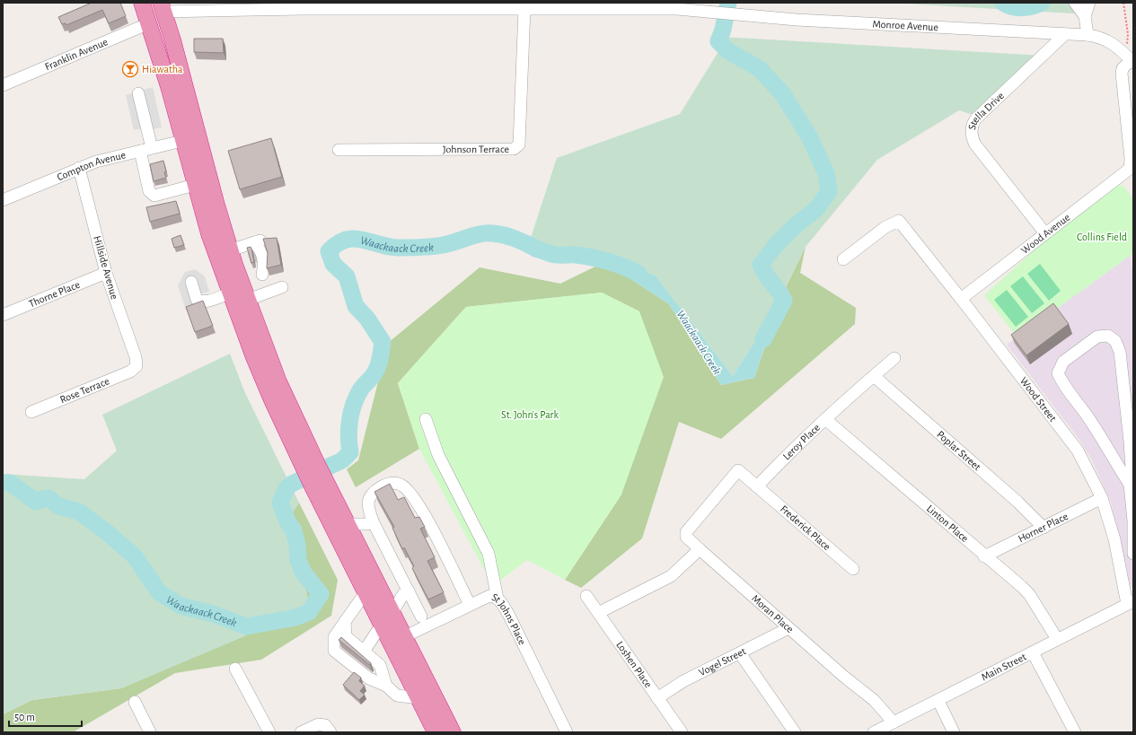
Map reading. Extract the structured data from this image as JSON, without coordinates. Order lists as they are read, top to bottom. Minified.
{"streets":{"street":["Monroe Avenue","Franklin Avenue","Stella Drive","Johnson Terrace","Compton Avenue","Wood Avenue","Hillside Avenue","Thorne Place","Rose Terrace","Wood Street","Leroy Place","Poplar Street","Linton Place","Frederick Place","Horner Place","Moran Place","St Johns Place","Vogel Street","Loshen Place","Main Street"]},"crossings":[["Monroe Avenue","Stella Drive"],["Monroe Avenue","Johnson Terrace"],["Monroe Avenue","Wood Avenue"],["Stella Drive","Wood Avenue"],["Compton Avenue","Hillside Avenue"],["Wood Avenue","Wood Street"],["Hillside Avenue","Thorne Place"],["Hillside Avenue","Rose Terrace"],["Wood Street","Horner Place"],["Wood Street","Main Street"],["Leroy Place","Poplar Street"],["Leroy Place","Linton Place"],["Leroy Place","Frederick Place"],["Leroy Place","Moran Place"],["Poplar Street","Horner Place"],["Linton Place","Horner Place"],["Linton Place","Main Street"],["Frederick Place","Moran Place"],["Moran Place","Vogel Street"],["Moran Place","Main Street"],["Vogel Street","Loshen Place"]],"water":["Waackaack Creek"],"parks":["Collins Field","St. John's Park"],"places":{"bar":["Hiawatha"]},"scale_bar":"50 m"}
